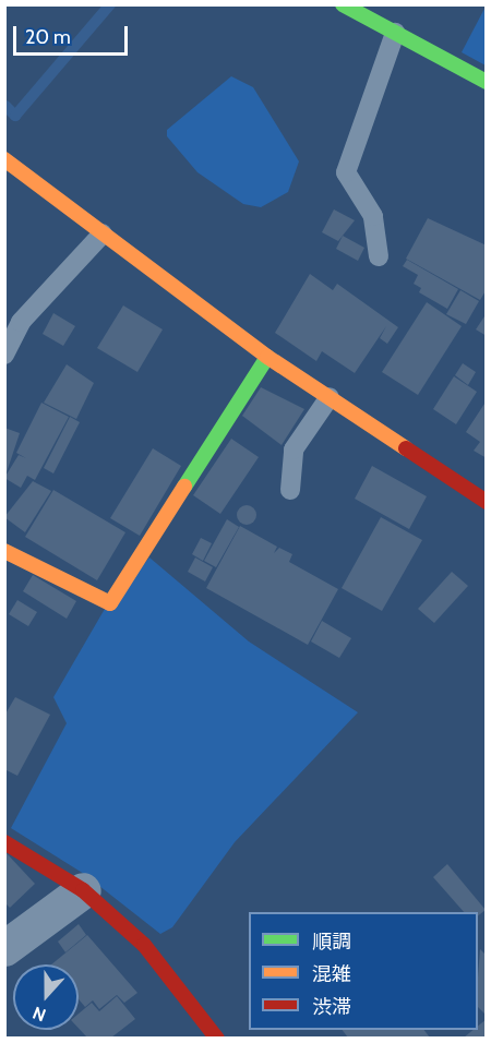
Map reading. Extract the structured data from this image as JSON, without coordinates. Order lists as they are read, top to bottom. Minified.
{"legend":["順調","混雑","渋滞"],"scale_bar":"20 m","north":"bottom"}
